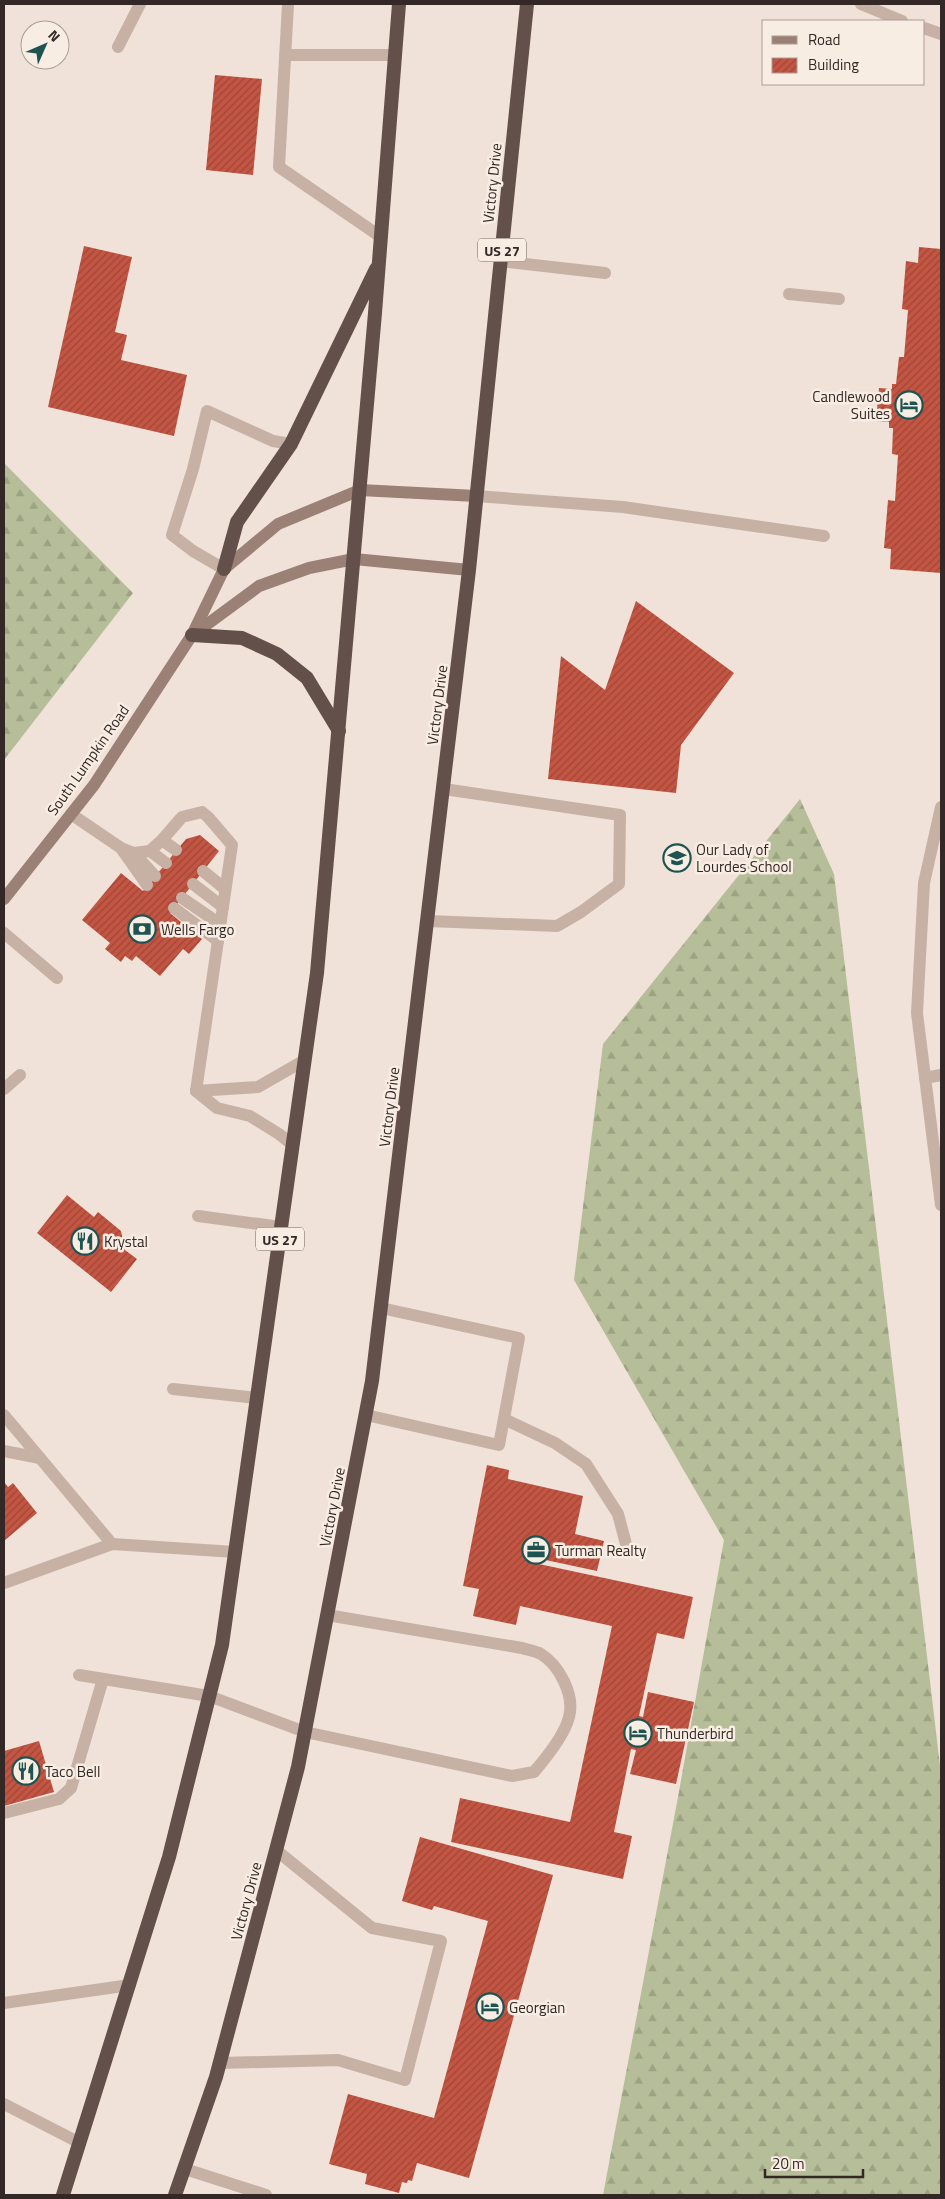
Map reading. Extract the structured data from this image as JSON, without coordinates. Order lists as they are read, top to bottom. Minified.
{"streets":{"highway":["Victory Drive","US 27"],"main road":["South Lumpkin Road"]},"crossings":[["Victory Drive","South Lumpkin Road"],["US 27","South Lumpkin Road"]],"places":{"hotel":["Candlewood Suites","Thunderbird","Georgian"],"school or university":["Our Lady of Lourdes School"],"bank":["Wells Fargo"],"restaurant":["Krystal","Taco Bell"],"office":["Turman Realty"]},"legend":["Road","Building"],"scale_bar":"20 m","north":"top right"}
